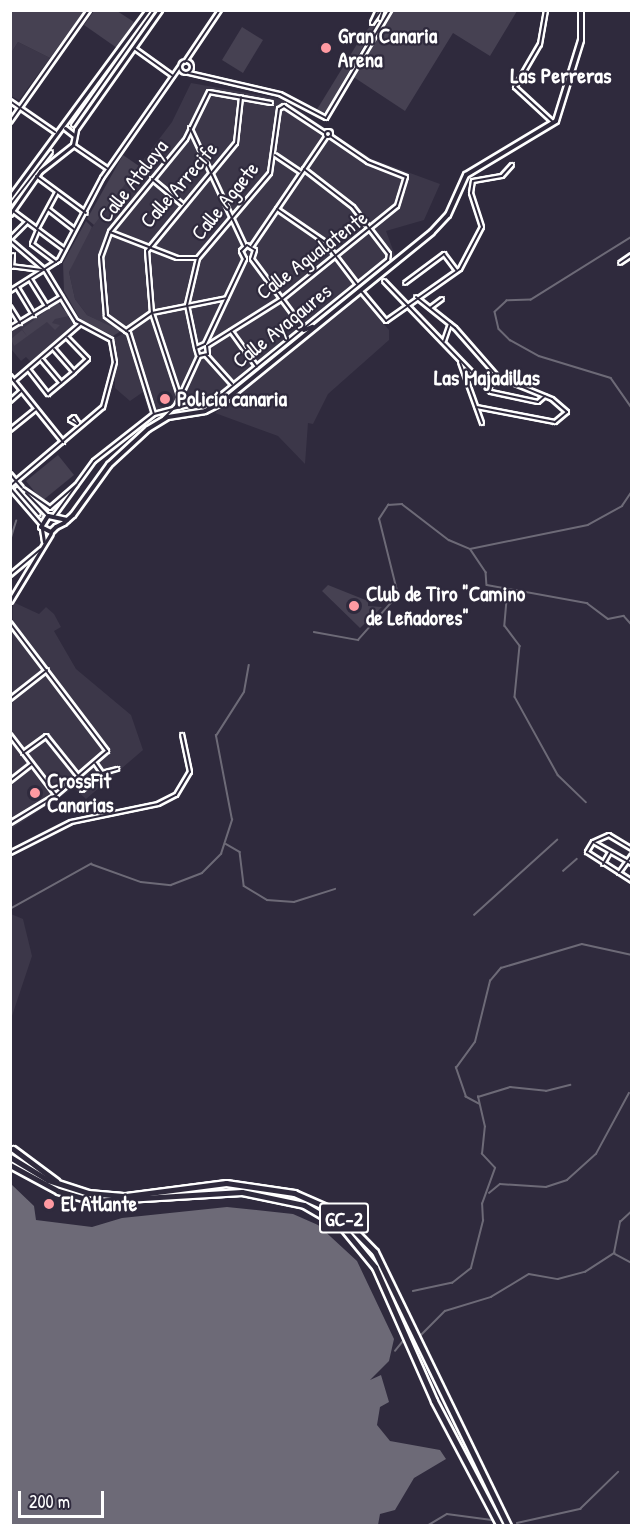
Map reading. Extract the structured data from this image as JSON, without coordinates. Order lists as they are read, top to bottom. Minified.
{"streets":{"highway":["GC-2"],"street":["Calle Atalaya","Calle Arrecife","Calle Agaete","Calle Agualatente","Calle Ayagaures"]},"crossings":[["Calle Atalaya","Calle Arrecife"],["Calle Atalaya","Calle Ayagaures"],["Calle Agaete","Calle Agualatente"],["Calle Agualatente","Calle Ayagaures"]],"districts":["Las Perreras","Las Majadillas"],"places":["Gran Canaria Arena","Policía canaria","Club de Tiro \"Camino de Leñadores\"","CrossFit Canarias","El Atlante"],"scale_bar":"200 m"}
